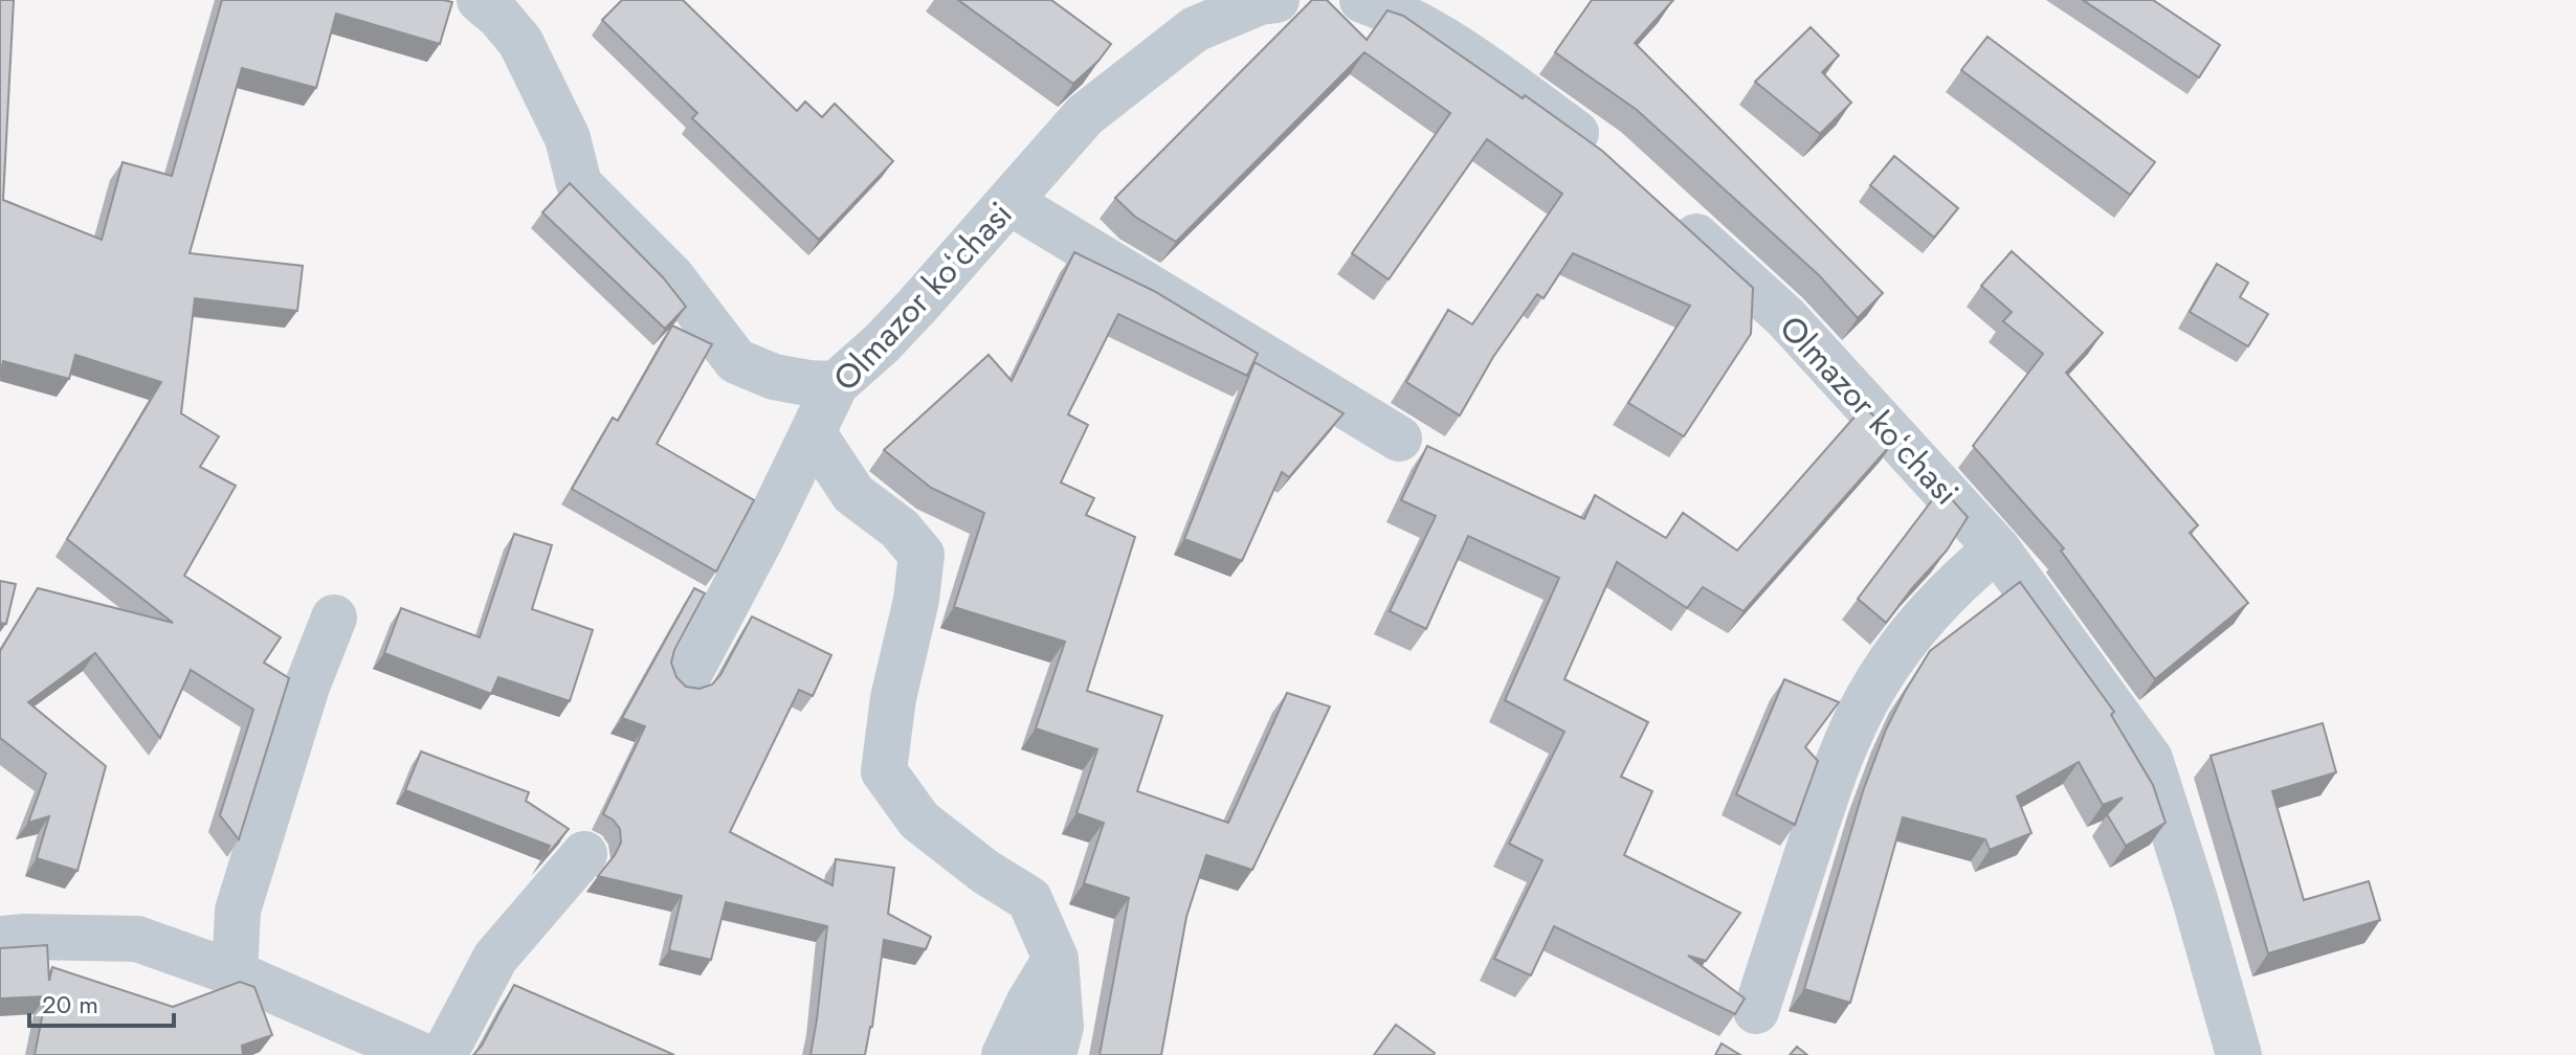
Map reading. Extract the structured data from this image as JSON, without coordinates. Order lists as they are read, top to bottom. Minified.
{"streets":{"street":["Olmazor koʻchasi"]},"scale_bar":"20 m"}
